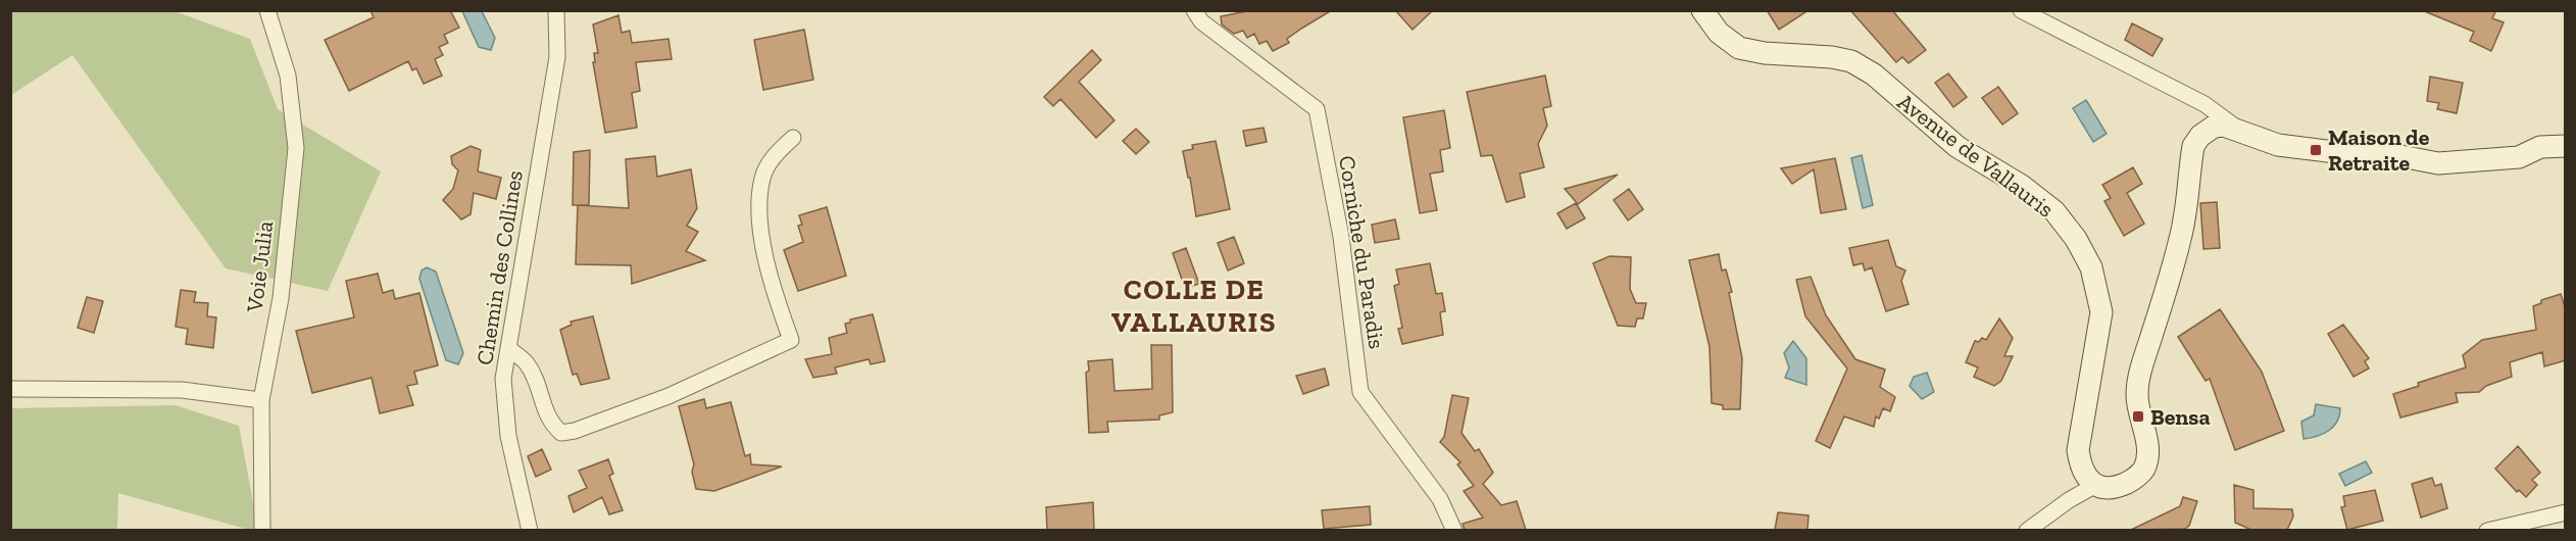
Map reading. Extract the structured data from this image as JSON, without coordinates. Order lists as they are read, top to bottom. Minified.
{"streets":{"main road":["Avenue de Vallauris"],"street":["Corniche du Paradis","Voie Julia","Chemin des Collines"]},"districts":["COLLE DE VALLAURIS"],"places":{"transit":["Maison de Retraite","Bensa"]}}
